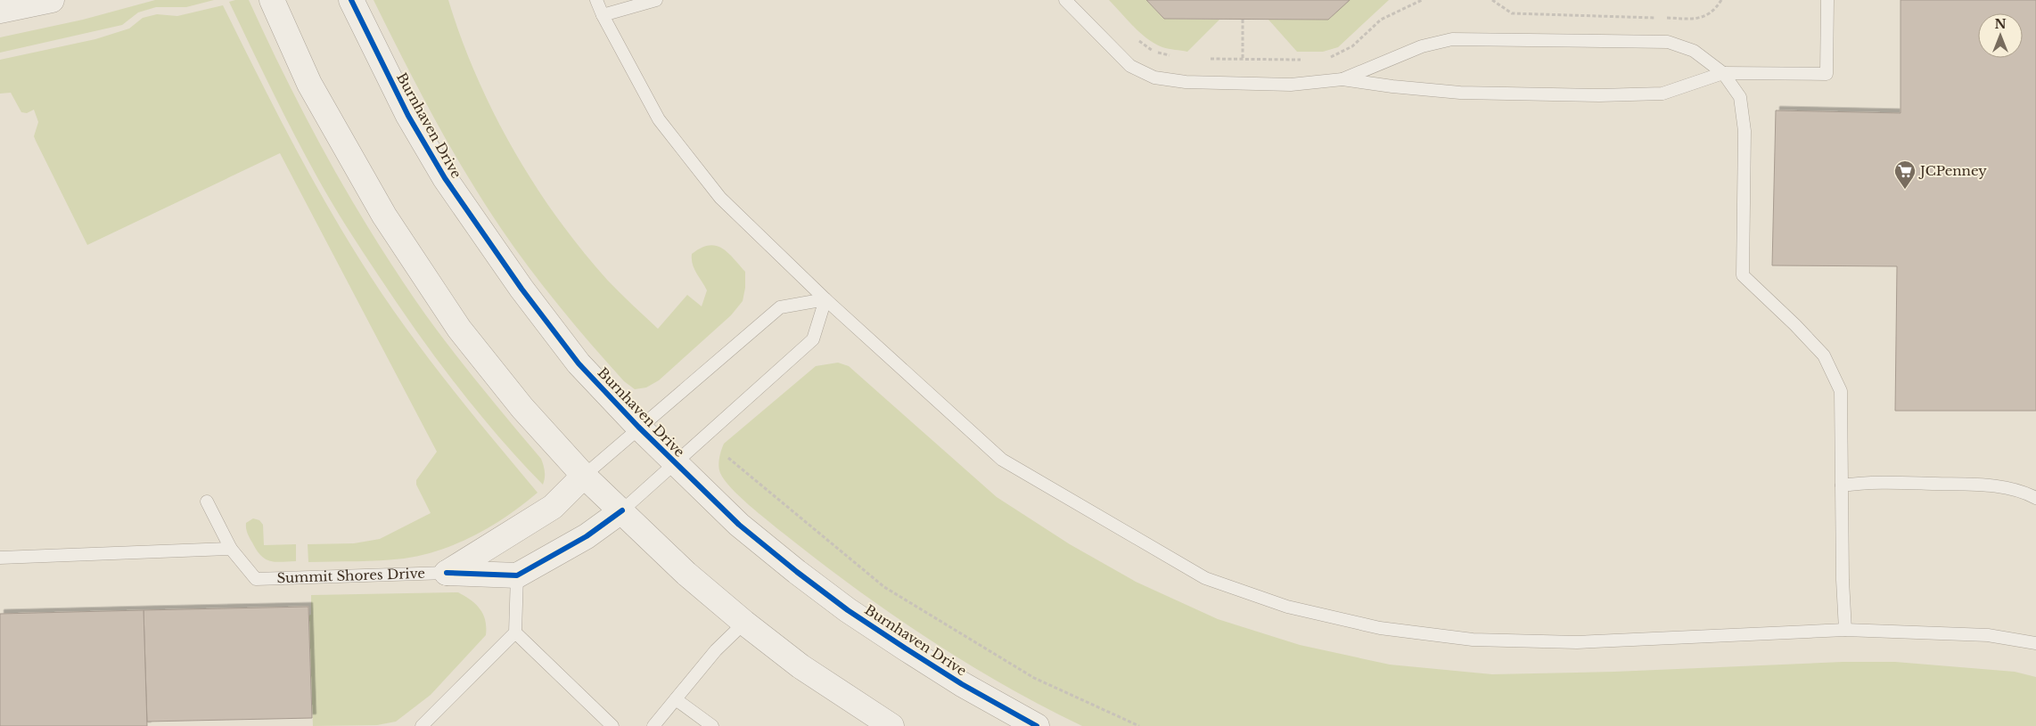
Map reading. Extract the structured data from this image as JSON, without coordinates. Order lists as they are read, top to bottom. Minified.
{"streets":{"street":["Burnhaven Drive","Summit Shores Drive"]},"places":{"supermarket":["JCPenney"]},"north":"top"}
